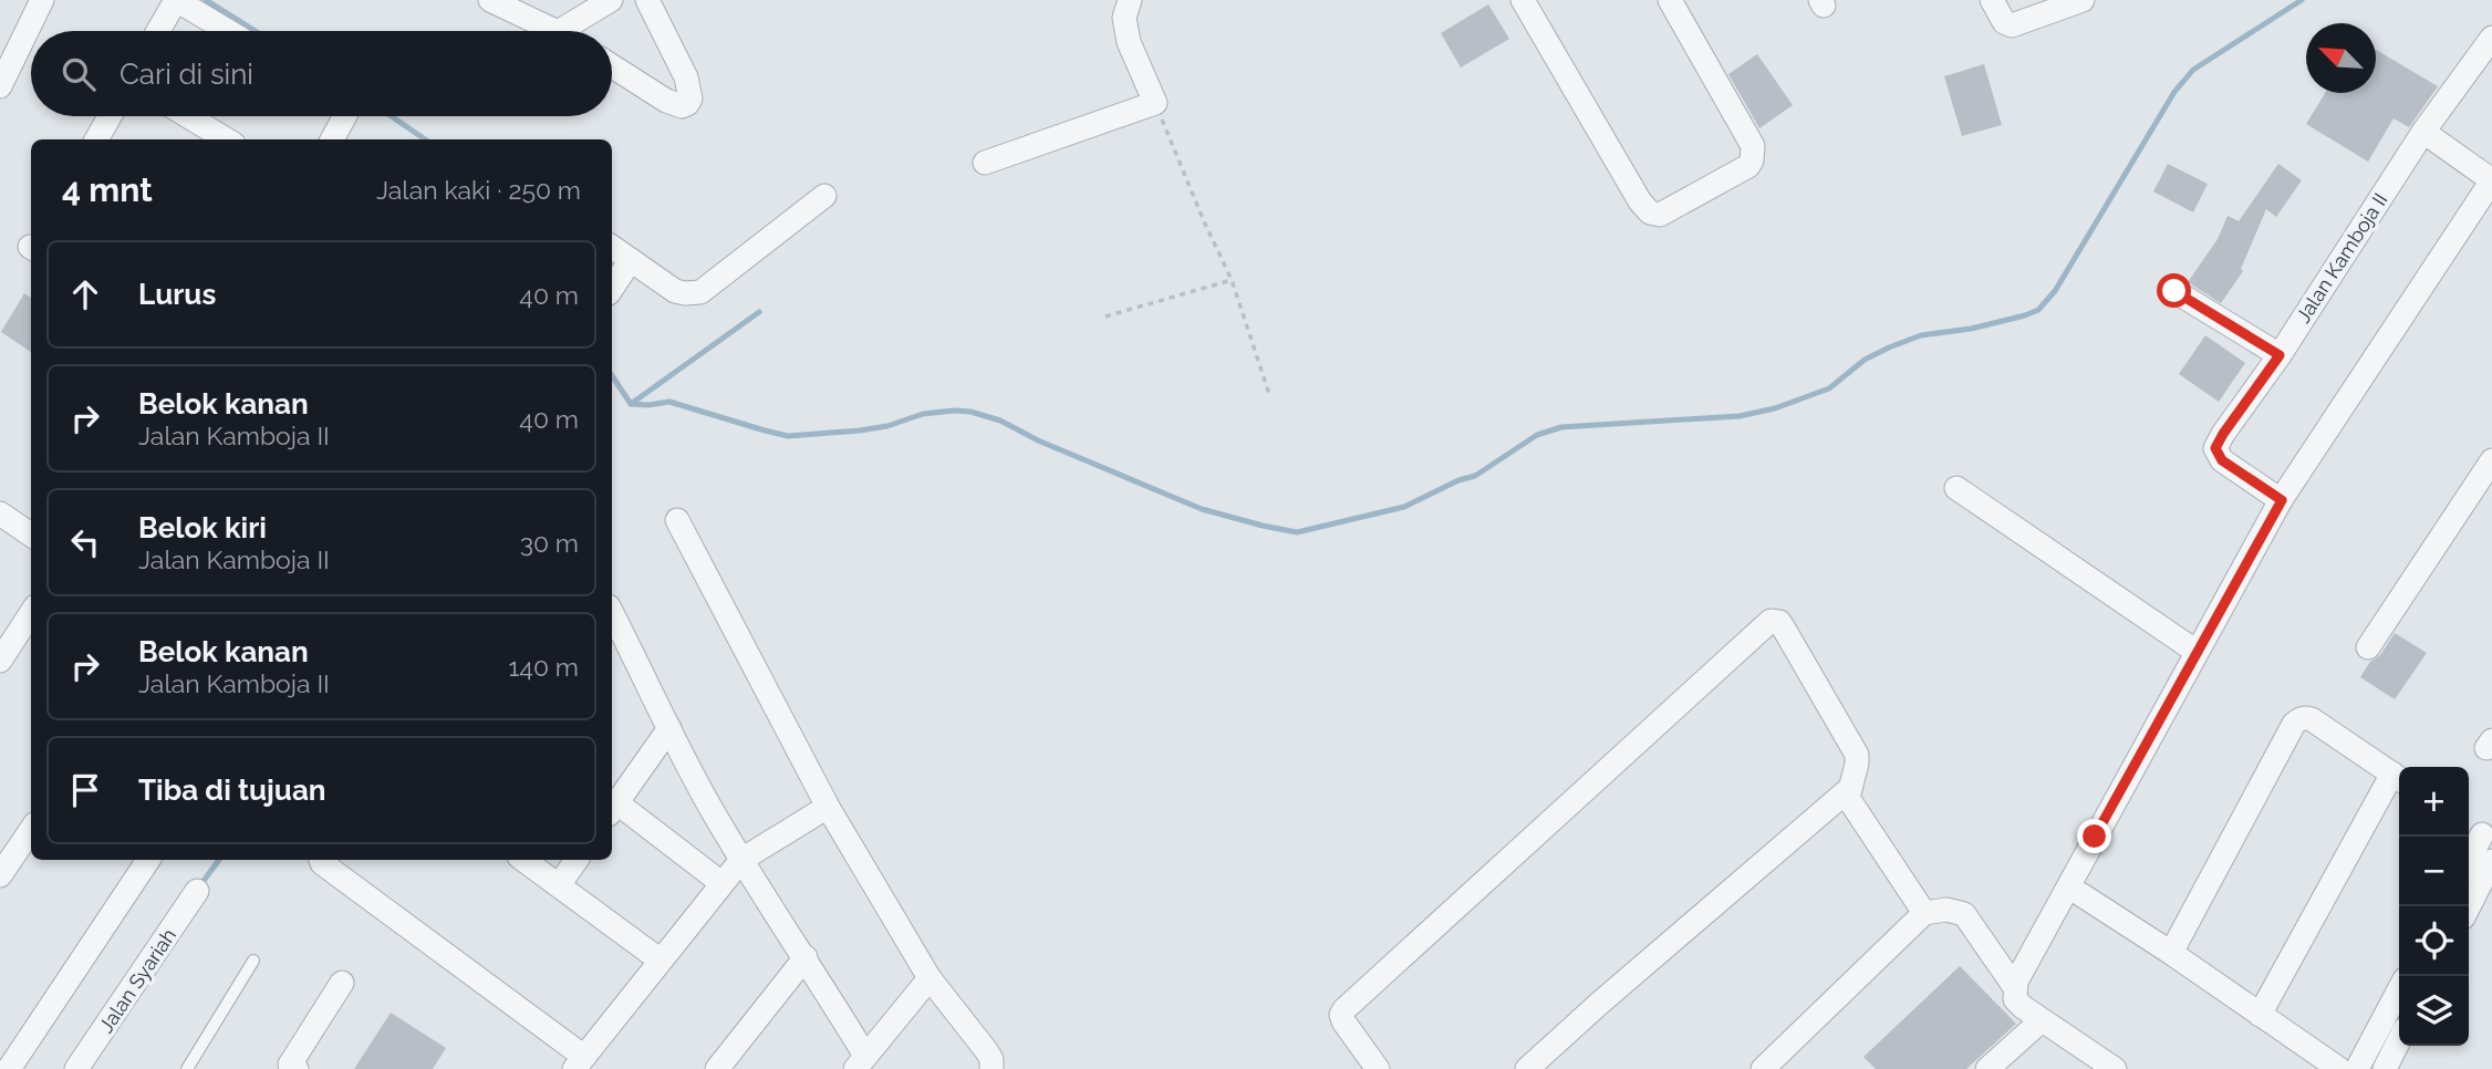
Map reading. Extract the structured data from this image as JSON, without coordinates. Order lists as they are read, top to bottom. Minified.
{"streets":{"street":["Jalan Kamboja II","Jalan Syariah"]},"north":"top left","page":{"search":"Cari di sini","heading":["4 mnt","Jalan kaki · 250 m"],"list":[["Lurus","40 m"],["Belok kanan","Jalan Kamboja II","40 m"],["Belok kiri","Jalan Kamboja II","30 m"],["Belok kanan","Jalan Kamboja II","140 m"],"Tiba di tujuan"],"map_buttons":["+","−"]}}
